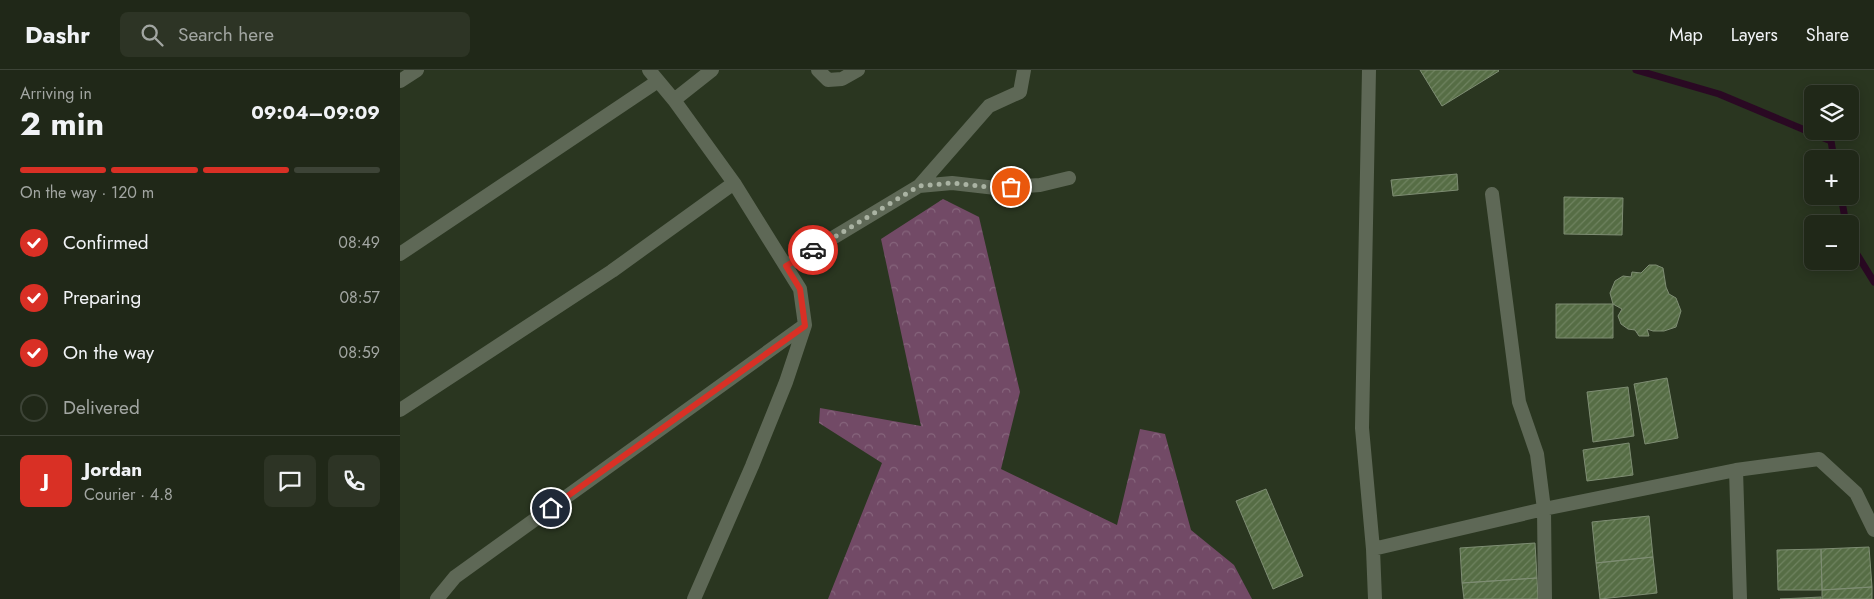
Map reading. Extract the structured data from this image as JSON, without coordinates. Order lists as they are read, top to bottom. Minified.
{"page":{"header":"Dashr","search":"Search here","nav":["Map","Layers","Share"],"heading":["2 min","Arriving in","09:04–09:09"],"panel":["Jordan","Courier · 4.8"],"map_buttons":["+","−"],"bar":"On the way · 120 m","list":[["Confirmed","08:49"],["Preparing","08:57"],["On the way","08:59"],"Delivered"],"round":"J"}}
